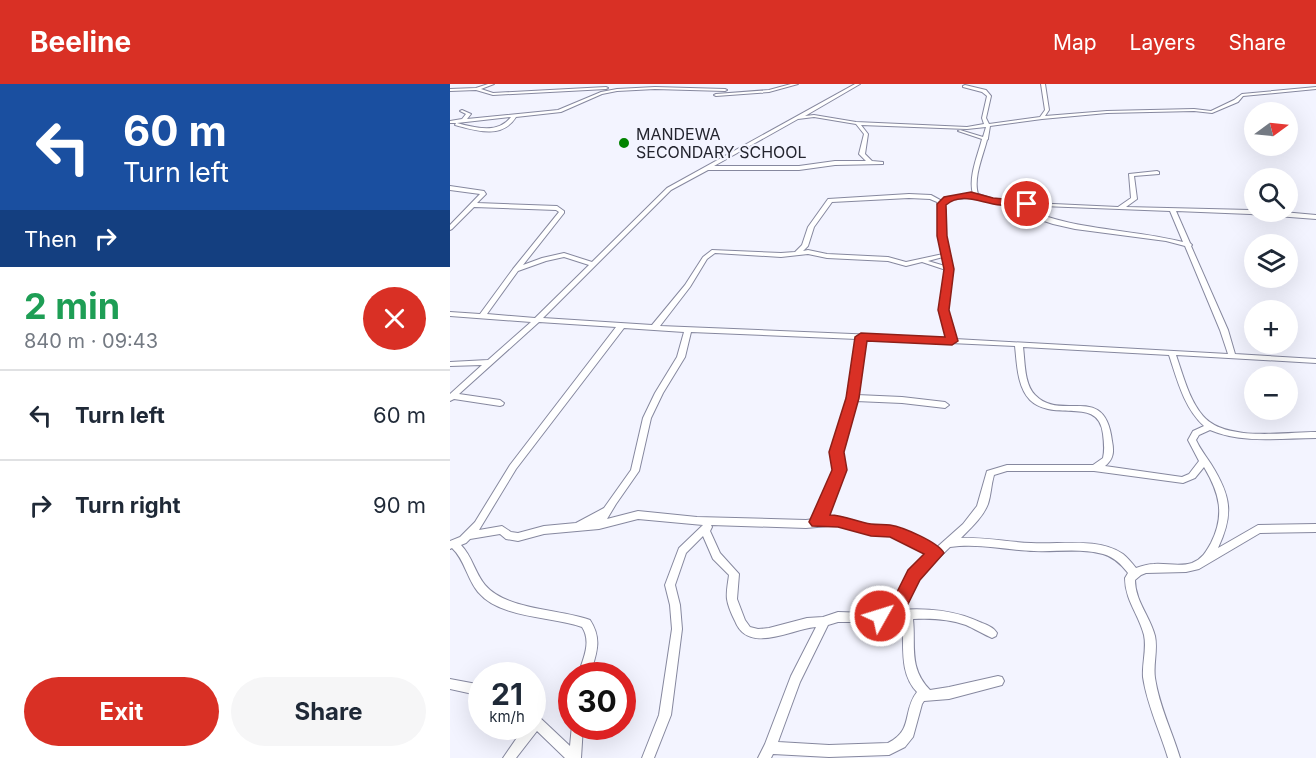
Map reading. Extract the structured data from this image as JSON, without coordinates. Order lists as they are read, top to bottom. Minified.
{"places":["MANDEWA SECONDARY SCHOOL"],"north":"right","page":{"header":"Beeline","nav":["Map","Layers","Share"],"turn":["60 m","Turn left"],"map_buttons":["+","−"],"then":"Then","heading":["2 min","840 m · 09:43"],"list":[{"name":"Turn left","value":"60 m"},{"name":"Turn right","value":"90 m"}],"speed":"21 km/h","limit":"30","buttons":["Exit","Share"]}}
